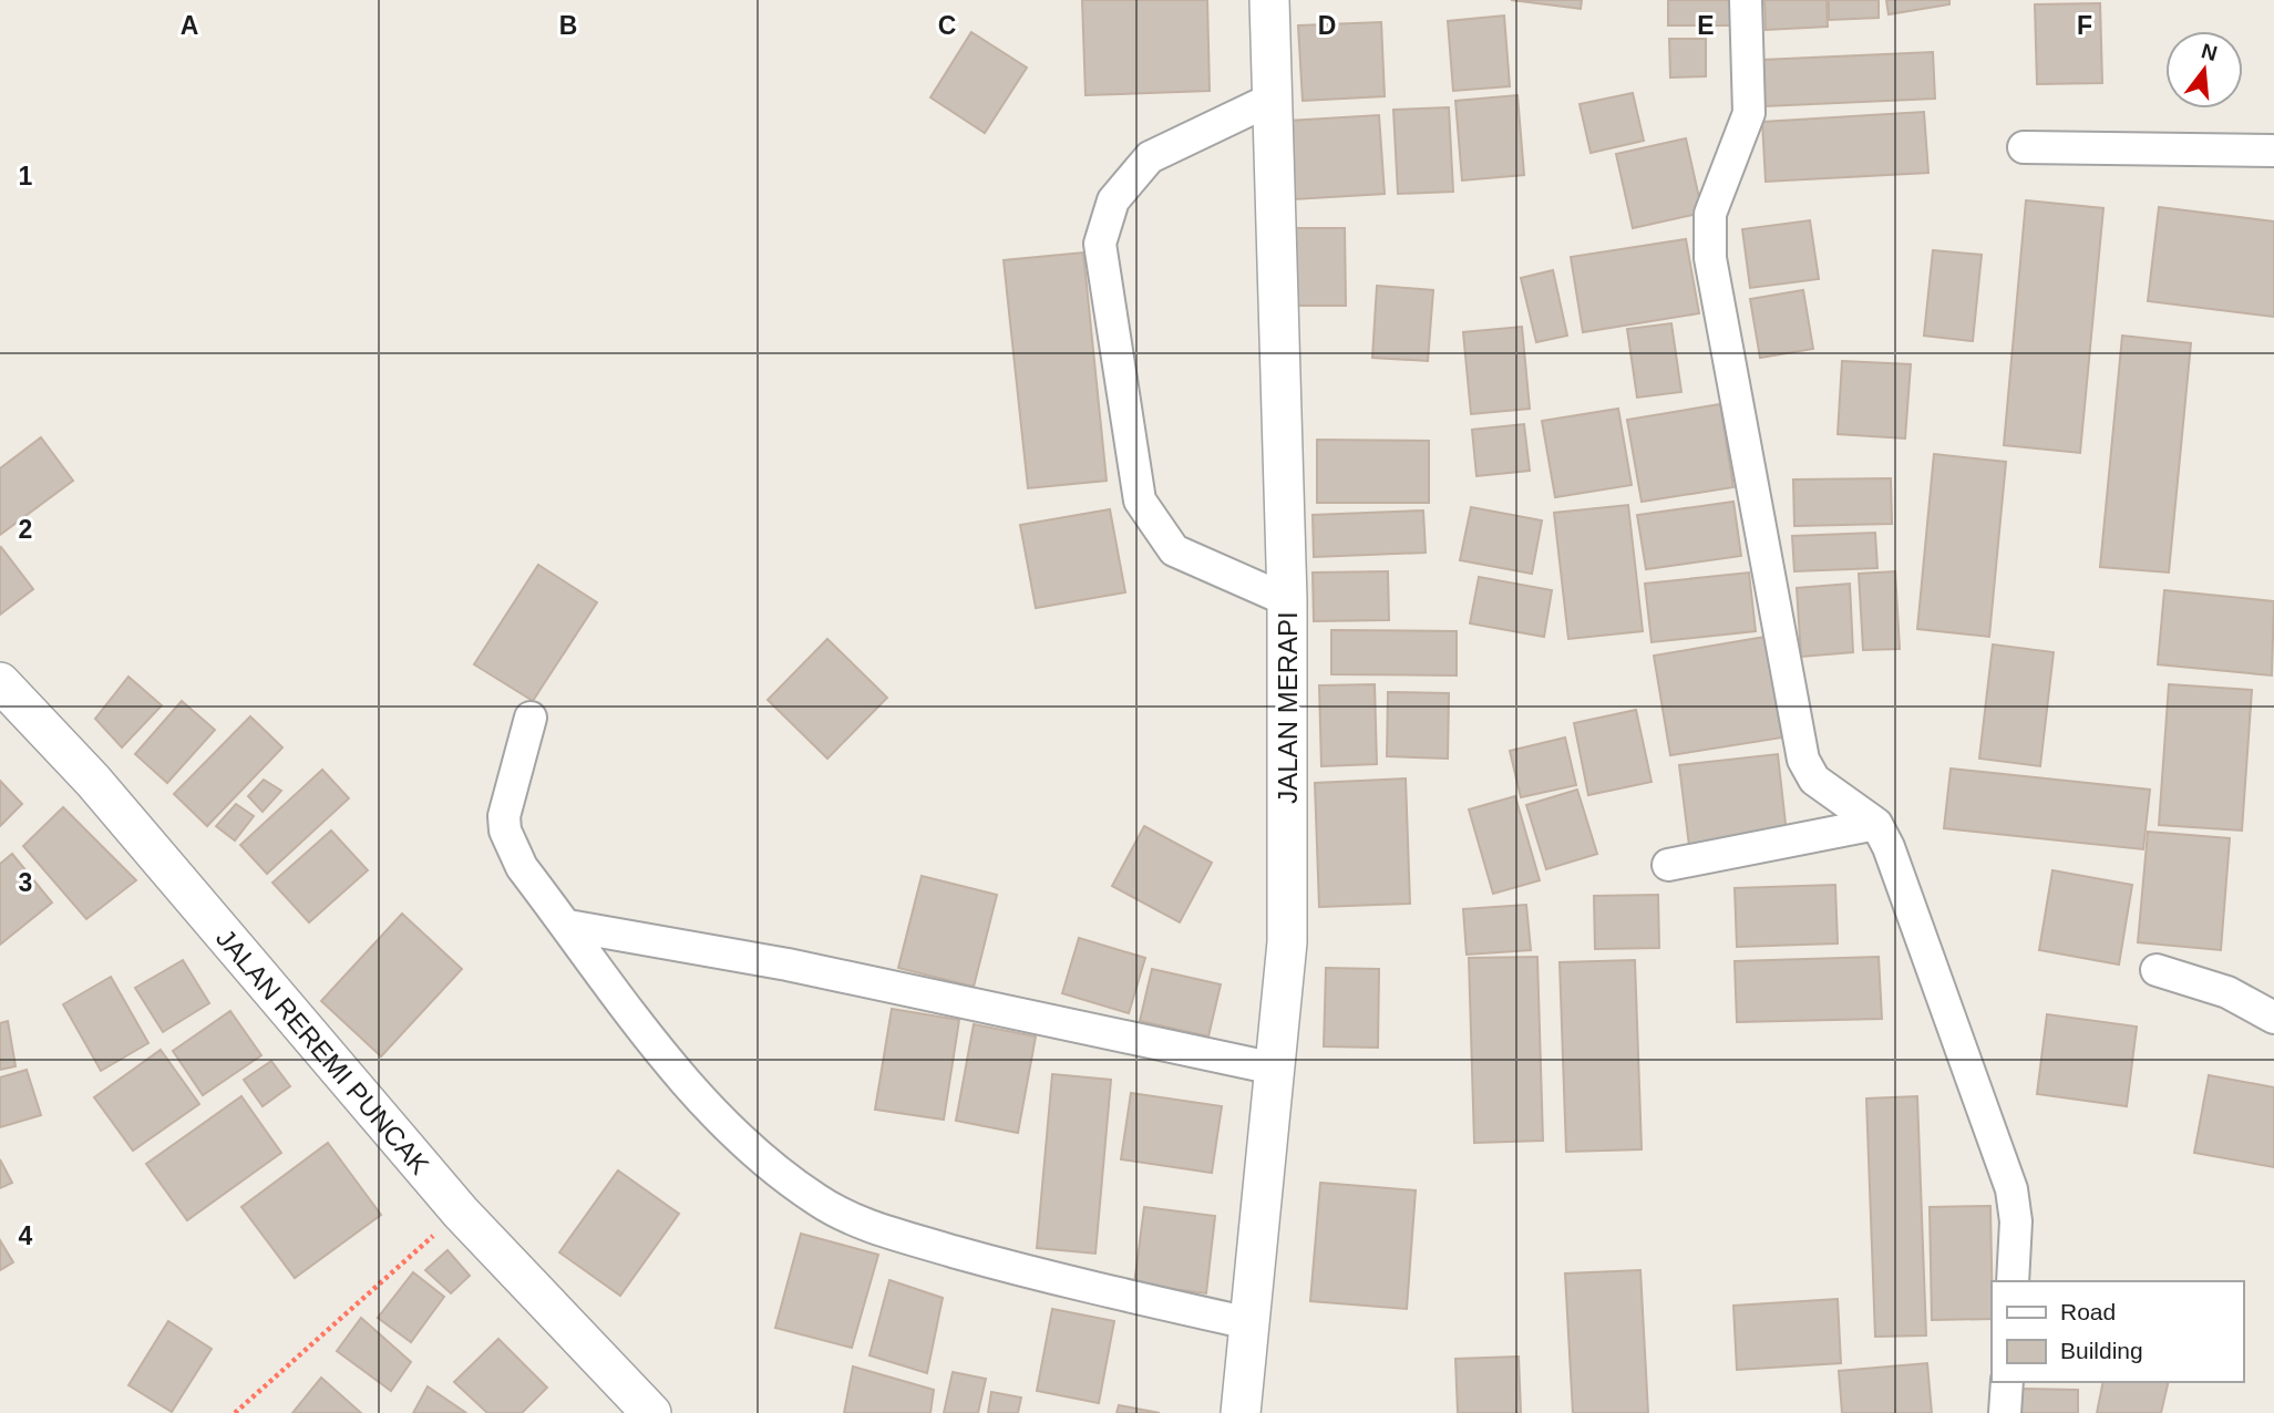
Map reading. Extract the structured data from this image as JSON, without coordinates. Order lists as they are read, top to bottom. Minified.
{"streets":{"street":["JALAN MERAPI","JALAN REREMI PUNCAK"]},"legend":["Road","Building"],"north":"top","grid":{"columns":["A","B","C","D","E","F"],"rows":["1","2","3","4"]}}
